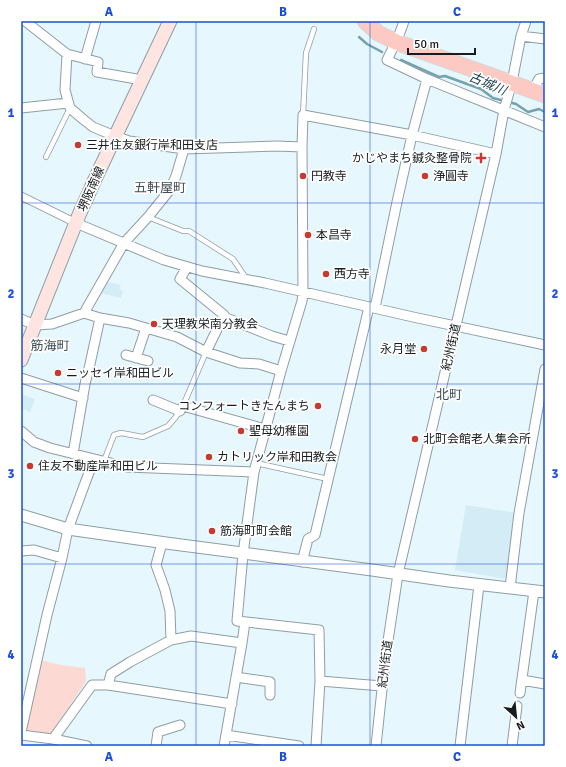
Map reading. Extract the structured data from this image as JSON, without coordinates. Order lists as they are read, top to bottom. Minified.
{"streets":{"main road":["堺阪南線"],"street":["紀州街道"]},"districts":["五軒屋町","筋海町","北町"],"water":["古城川"],"places":{"other":["三井住友銀行岸和田支店","円教寺","浄圓寺","本昌寺","西方寺","天理教栄南分教会","永月堂","ニッセイ岸和田ビル","コンフォートきたんまち","聖母幼稚園","北町会館老人集会所","カトリック岸和田教会","住友不動産岸和田ビル","筋海町町会館"],"health":["かじやまち鍼灸整骨院"]},"scale_bar":"50 m","north":"bottom right","grid":{"columns":["A","B","C"],"rows":["1","2","3","4"]}}
